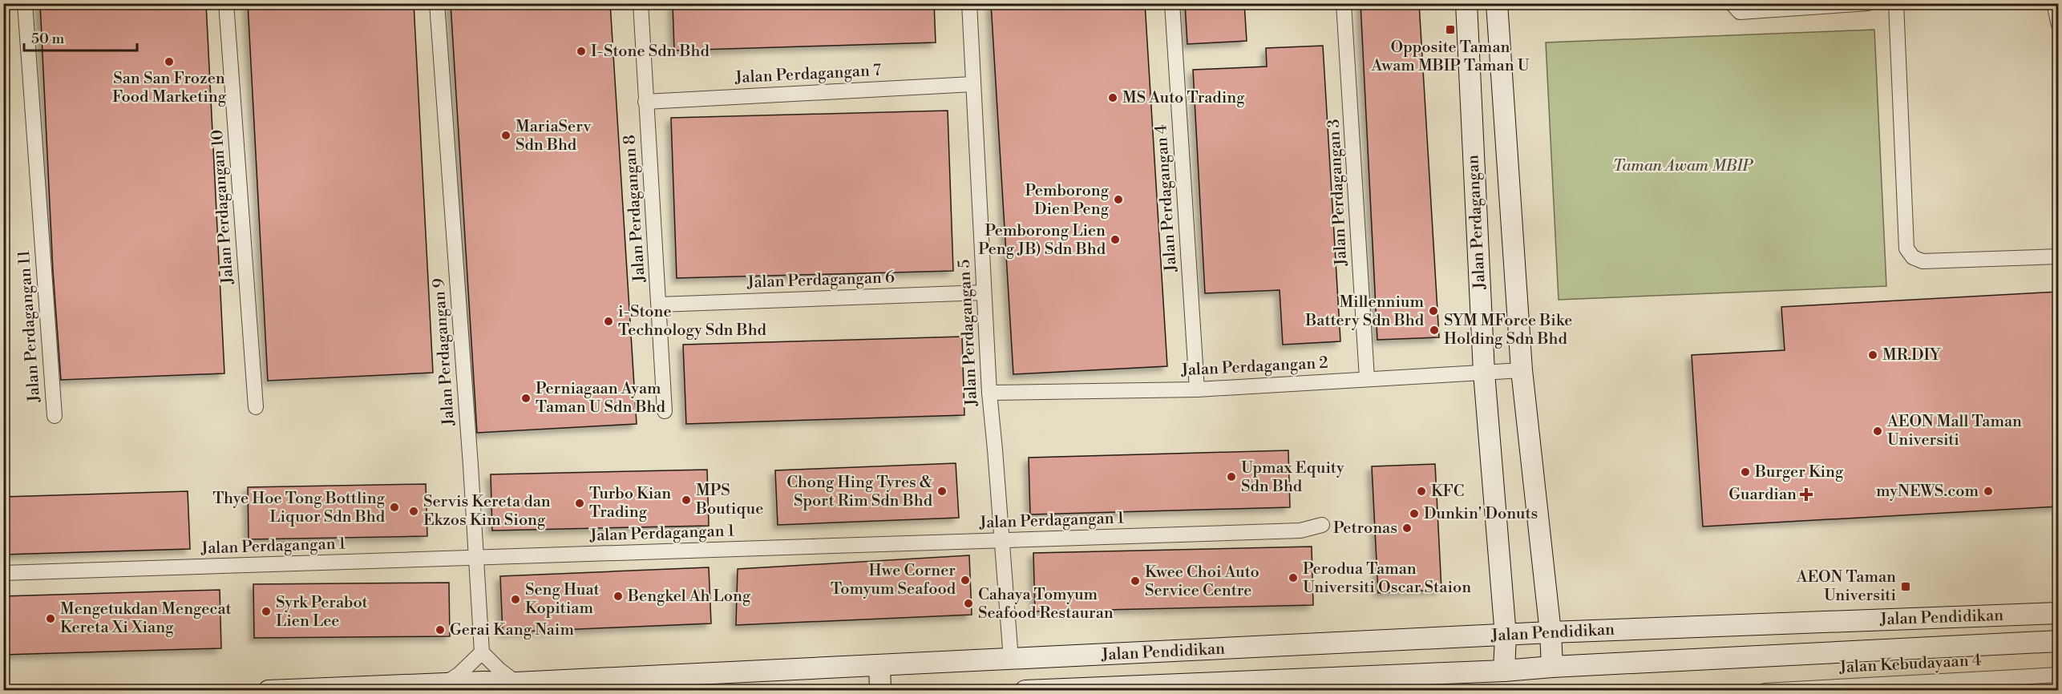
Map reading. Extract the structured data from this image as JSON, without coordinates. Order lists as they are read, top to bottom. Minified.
{"streets":{"main road":["Jalan Perdagangan","Jalan Pendidikan"],"street":["Jalan Perdagangan 7","Jalan Perdagangan 3","Jalan Perdagangan 4","Jalan Perdagangan 10","Jalan Perdagangan 8","Jalan Perdagangan 6","Jalan Perdagangan 11","Jalan Perdagangan 5","Jalan Perdagangan 9","Jalan Perdagangan 2","Jalan Perdagangan 1","Jalan Kebudayaan 4"]},"crossings":[["Jalan Perdagangan 7","Jalan Perdagangan 8"],["Jalan Perdagangan 7","Jalan Perdagangan 5"],["Jalan Perdagangan 3","Jalan Perdagangan 2"],["Jalan Perdagangan 4","Jalan Perdagangan 2"],["Jalan Perdagangan 8","Jalan Perdagangan 6"],["Jalan Perdagangan","Jalan Perdagangan 2"],["Jalan Perdagangan","Jalan Pendidikan"],["Jalan Perdagangan 6","Jalan Perdagangan 5"],["Jalan Perdagangan 5","Jalan Perdagangan 2"],["Jalan Perdagangan 5","Jalan Perdagangan 1"],["Jalan Perdagangan 5","Jalan Pendidikan"],["Jalan Perdagangan 9","Jalan Perdagangan 1"]],"parks":["Taman Awam MBIP"],"places":{"transit":["Opposite Taman Awam MBIP Taman U","AEON Taman Universiti"],"other":["I-Stone Sdn Bhd","San San Frozen Food Marketing","MS Auto Trading","MariaServ Sdn Bhd","Pemborong Dien Peng","Pemborong Lien Peng JB) Sdn Bhd","Millennium Battery Sdn Bhd","i-Stone Technology Sdn Bhd","SYM MForce Bike Holding Sdn Bhd","MR.DIY","Perniagaan Ayam Taman U Sdn Bhd","AEON Mall Taman Universiti","Burger King","Upmax Equity Sdn Bhd","Chong Hing Tyres & Sport Rim Sdn Bhd","KFC","myNEWS.com","MPS Boutique","Turbo Kian Trading","Thye Hoe Tong Bottling Liquor Sdn Bhd","Servis Kereta dan Ekzos Kim Siong","Dunkin' Donuts","Petronas","Perodua Taman Universiti Oscar Staion","Hwe Corner Tomyum Seafood","Kwee Choi Auto Service Centre","Bengkel Ah Long","Seng Huat Kopitiam","Cahaya Tomyum Seafood Restauran","Syrk Perabot Lien Lee","Mengetukdan Mengecat Kereta Xi Xiang","Gerai Kang Naim"],"health":["Guardian"]},"scale_bar":"50 m"}
